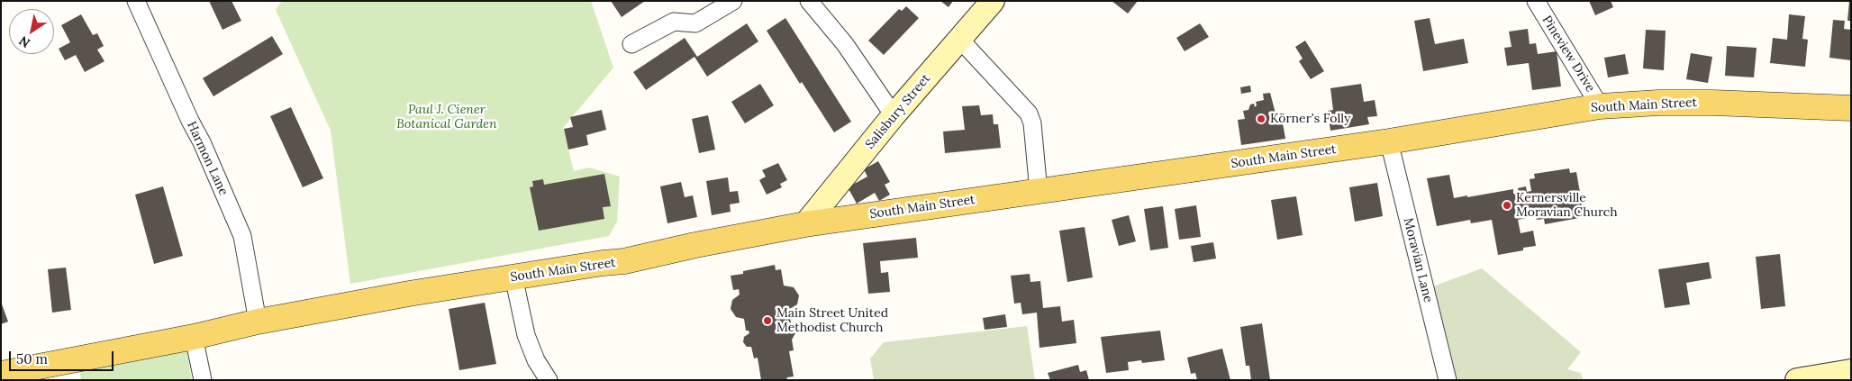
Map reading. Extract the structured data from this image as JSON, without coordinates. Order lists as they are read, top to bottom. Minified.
{"streets":{"main road":["South Main Street","Salisbury Street"],"street":["Pineview Drive","Harmon Lane","Moravian Lane"]},"crossings":[["Pineview Drive","South Main Street"],["South Main Street","Salisbury Street"],["South Main Street","Harmon Lane"],["South Main Street","Moravian Lane"]],"parks":["Paul J. Ciener Botanical Garden"],"places":["Körner's Folly","Kernersville Moravian Church","Main Street United Methodist Church"],"scale_bar":"50 m","north":"bottom left"}
